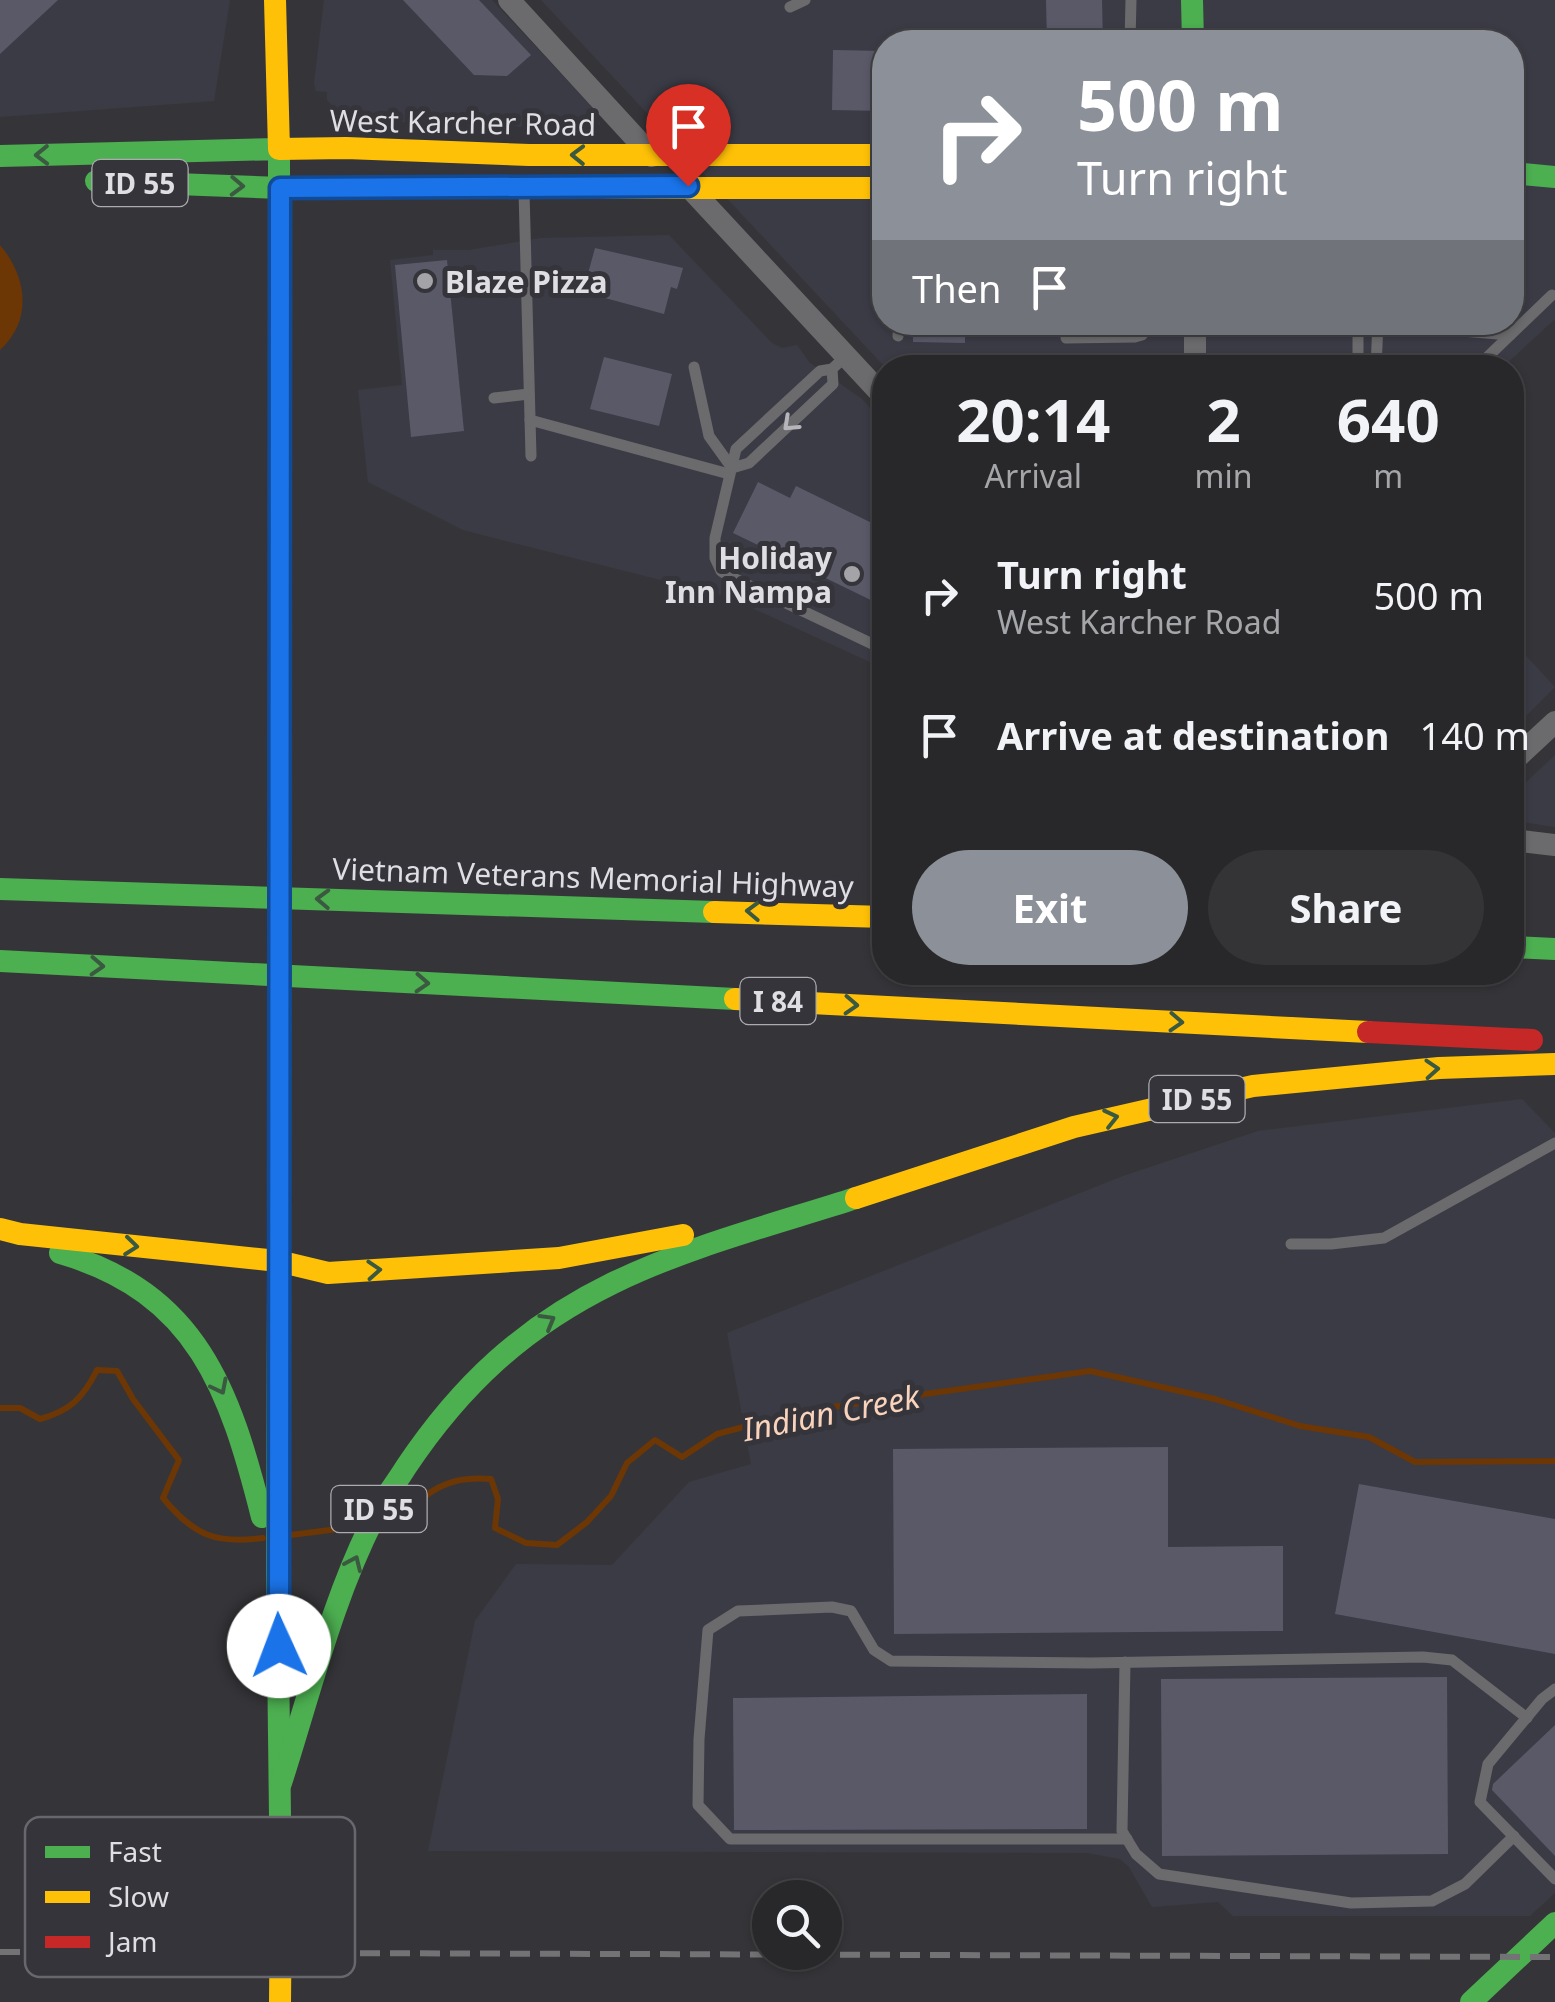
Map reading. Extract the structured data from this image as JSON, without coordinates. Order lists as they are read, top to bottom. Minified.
{"streets":{"main road":["West Karcher Road","ID 55","Vietnam Veterans Memorial Highway","I 84"]},"crossings":[["West Karcher Road","ID 55"]],"water":["Indian Creek"],"places":["Blaze Pizza","Holiday Inn Nampa"],"legend":["Fast","Slow","Jam"],"page":{"turn":["500 m","Turn right"],"then":"Then","eta":["20:14","Arrival","2","min","640","m"],"list":[{"name":"Turn right","note":"West Karcher Road","value":"500 m"},{"name":"Arrive at destination","value":"140 m"}],"buttons":["Exit","Share"]}}
